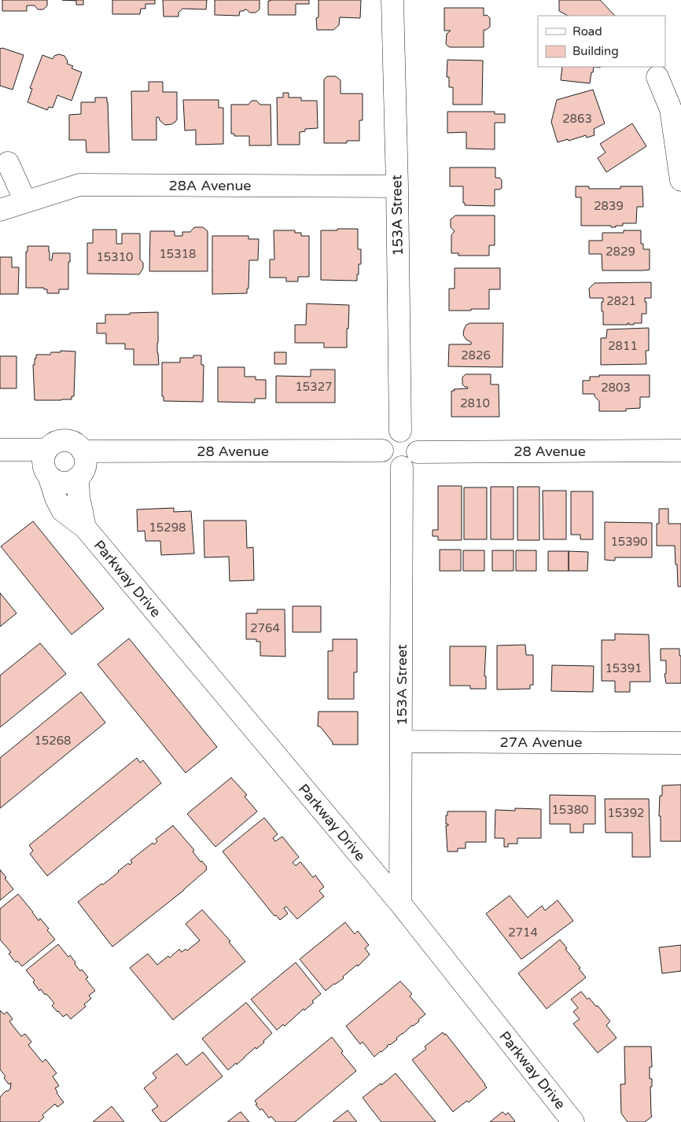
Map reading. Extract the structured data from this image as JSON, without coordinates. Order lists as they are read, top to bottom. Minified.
{"streets":{"street":["28A Avenue","153A Street","28 Avenue","Parkway Drive","27A Avenue"]},"crossings":[["28A Avenue","153A Street"],["153A Street","28 Avenue"],["153A Street","Parkway Drive"],["153A Street","27A Avenue"],["28 Avenue","Parkway Drive"]],"house_numbers":["2863","2839","2829","15318","15310","2821","2811","2826","15327","2803","2810","15298","15390","2764","15391","15268","15380","15392","2714"],"legend":["Road","Building"]}
